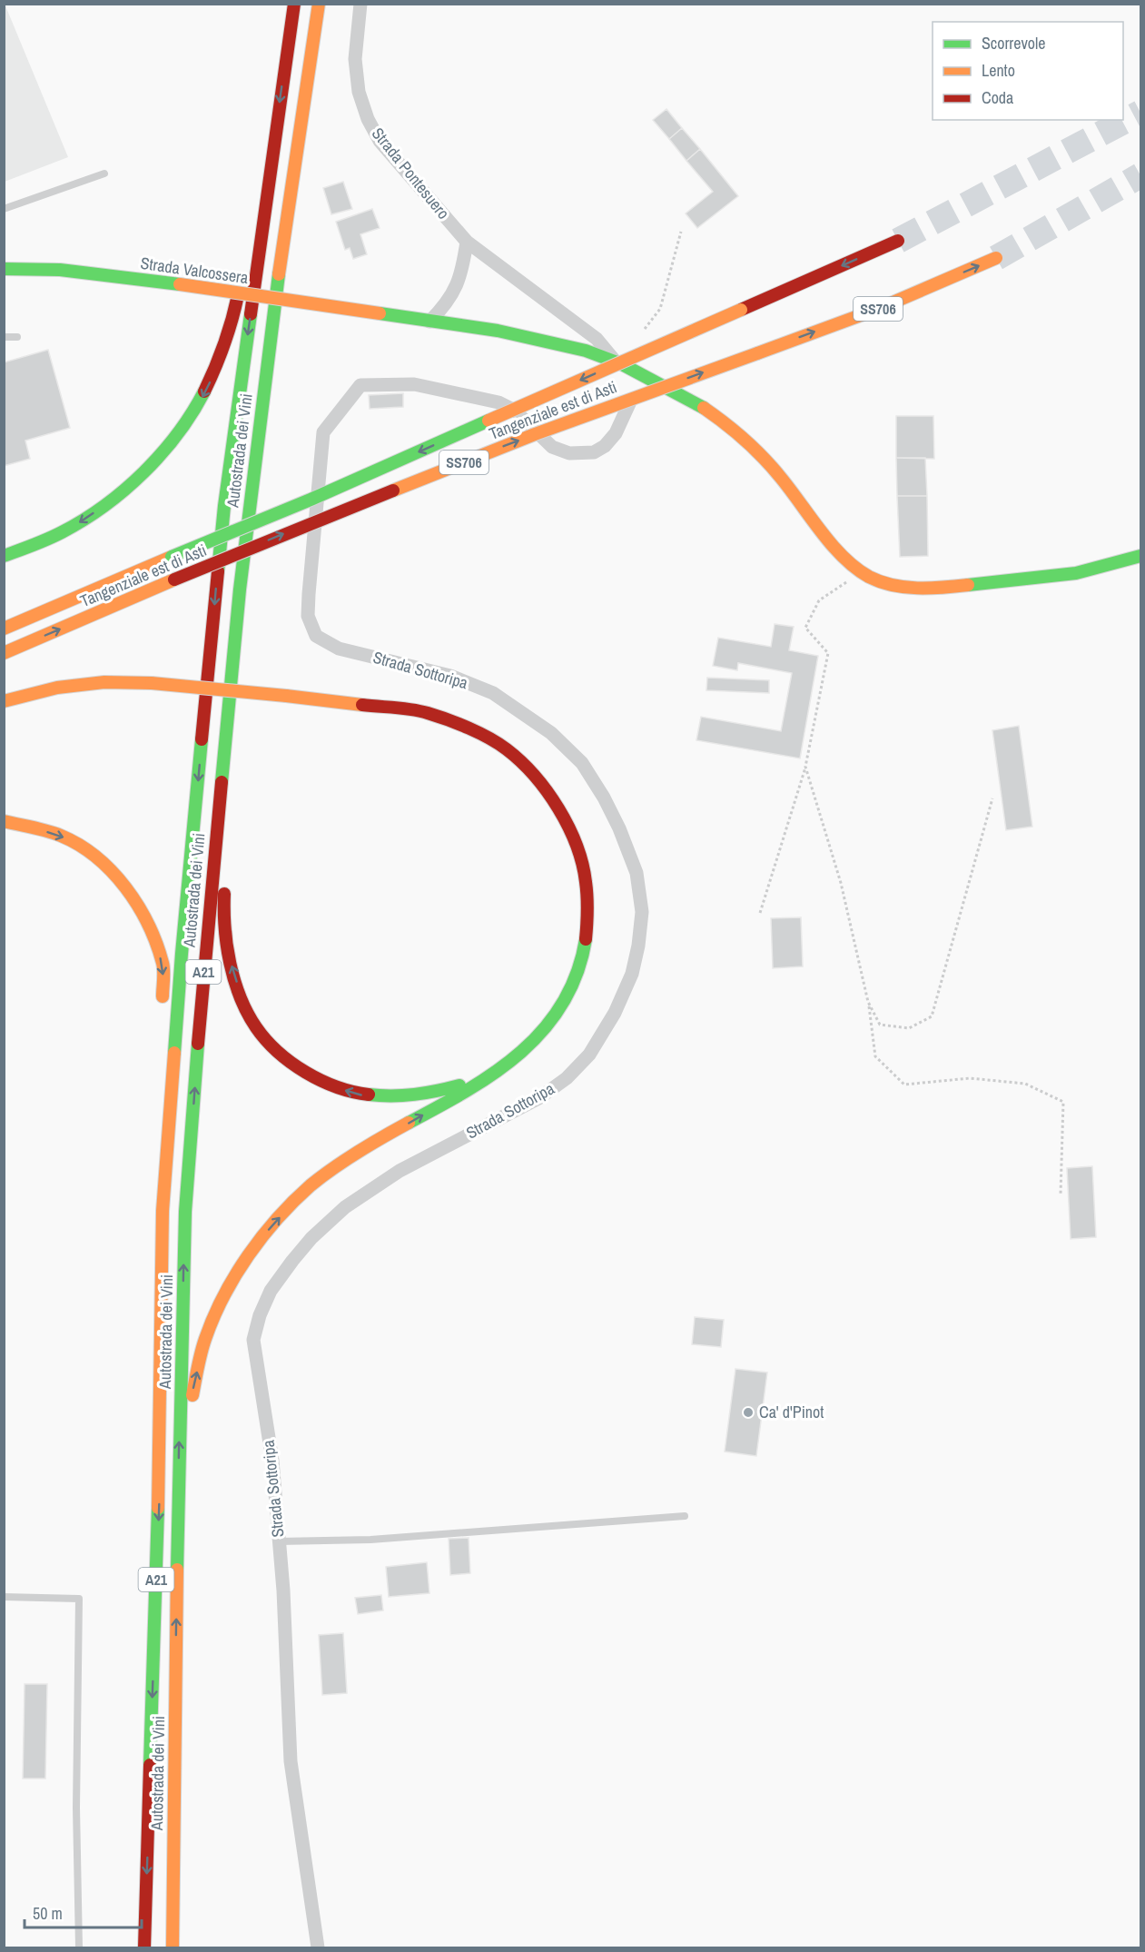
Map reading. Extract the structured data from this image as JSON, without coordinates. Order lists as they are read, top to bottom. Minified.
{"streets":{"main road":["Strada Valcossera","SS706","Tangenziale est di Asti","Autostrada dei Vini","A21"],"street":["Strada Pontesuero","Strada Sottoripa"]},"crossings":[["Strada Pontesuero","Strada Valcossera"],["Strada Valcossera","Strada Sottoripa"]],"places":["Ca' d'Pinot"],"legend":["Scorrevole","Lento","Coda"],"scale_bar":"50 m"}
